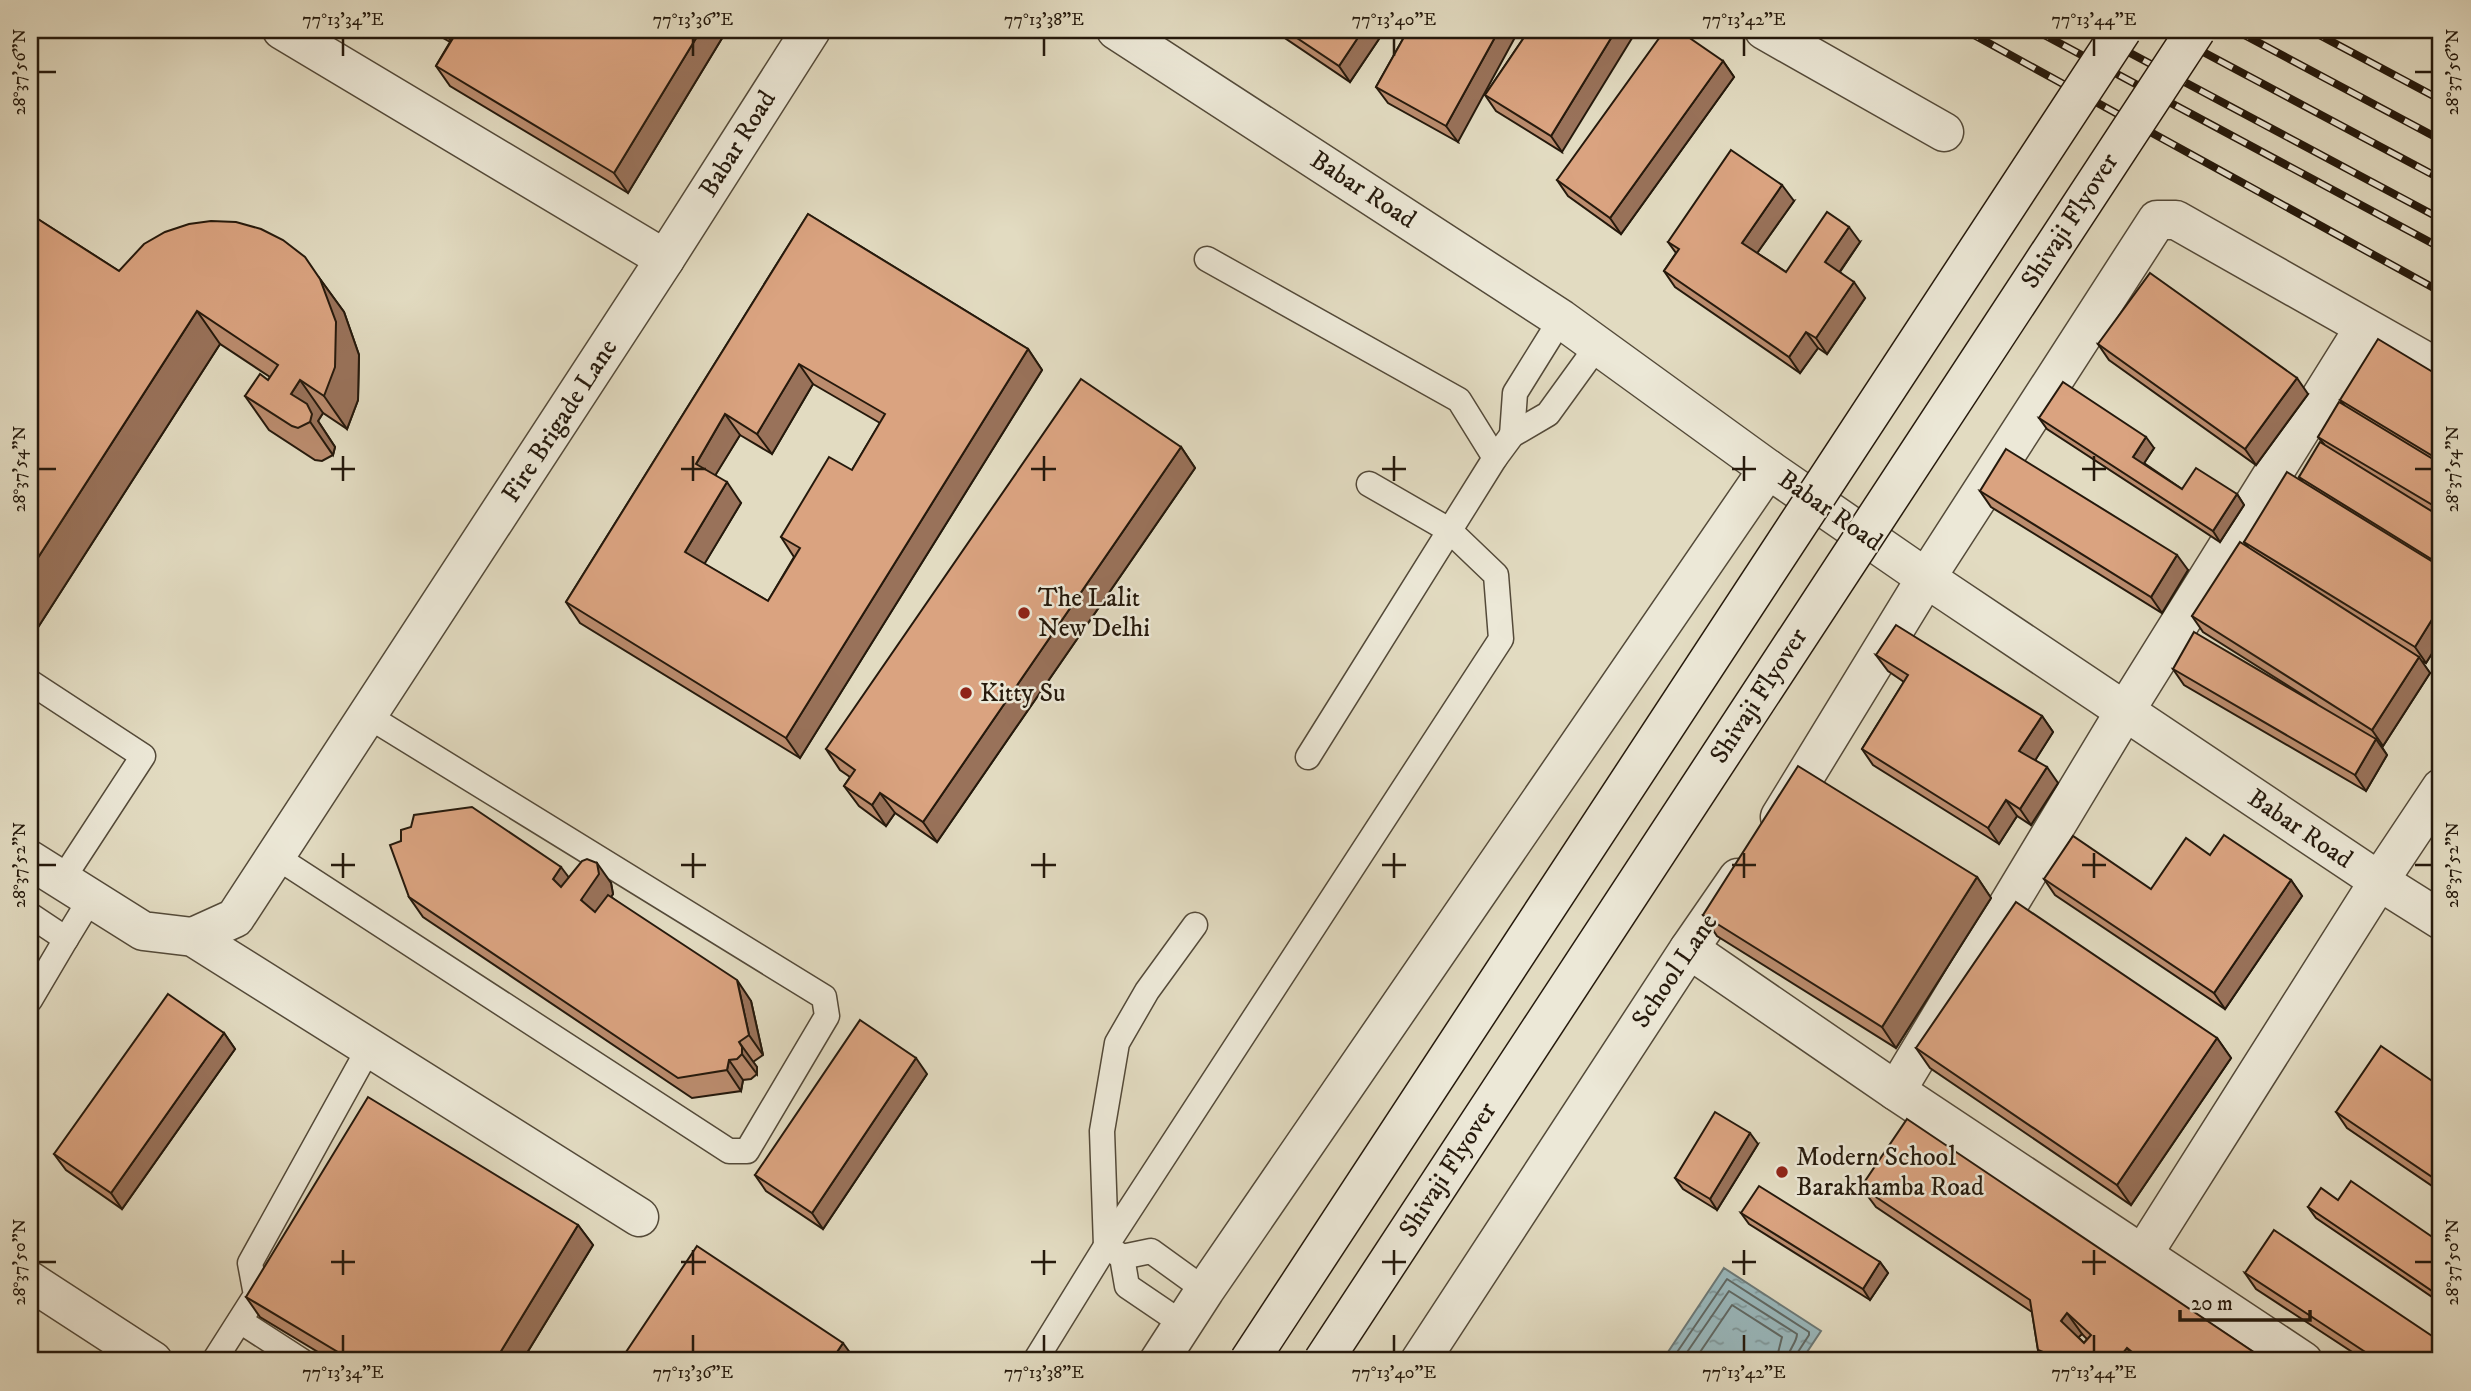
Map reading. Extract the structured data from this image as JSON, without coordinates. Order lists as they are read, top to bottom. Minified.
{"streets":{"street":["Babar Road","Shivaji Flyover","Fire Brigade Lane","School Lane"]},"crossings":[["Babar Road","Fire Brigade Lane"],["Babar Road","School Lane"]],"places":["The Lalit New Delhi","Kitty Su","Modern School Barakhamba Road"],"scale_bar":"20 m","coordinates":["77°13'34\"E","77°13'36\"E","77°13'38\"E","77°13'40\"E","77°13'42\"E","77°13'44\"E","28°37'56\"N","28°37'54\"N","28°37'52\"N","28°37'50\"N"]}
